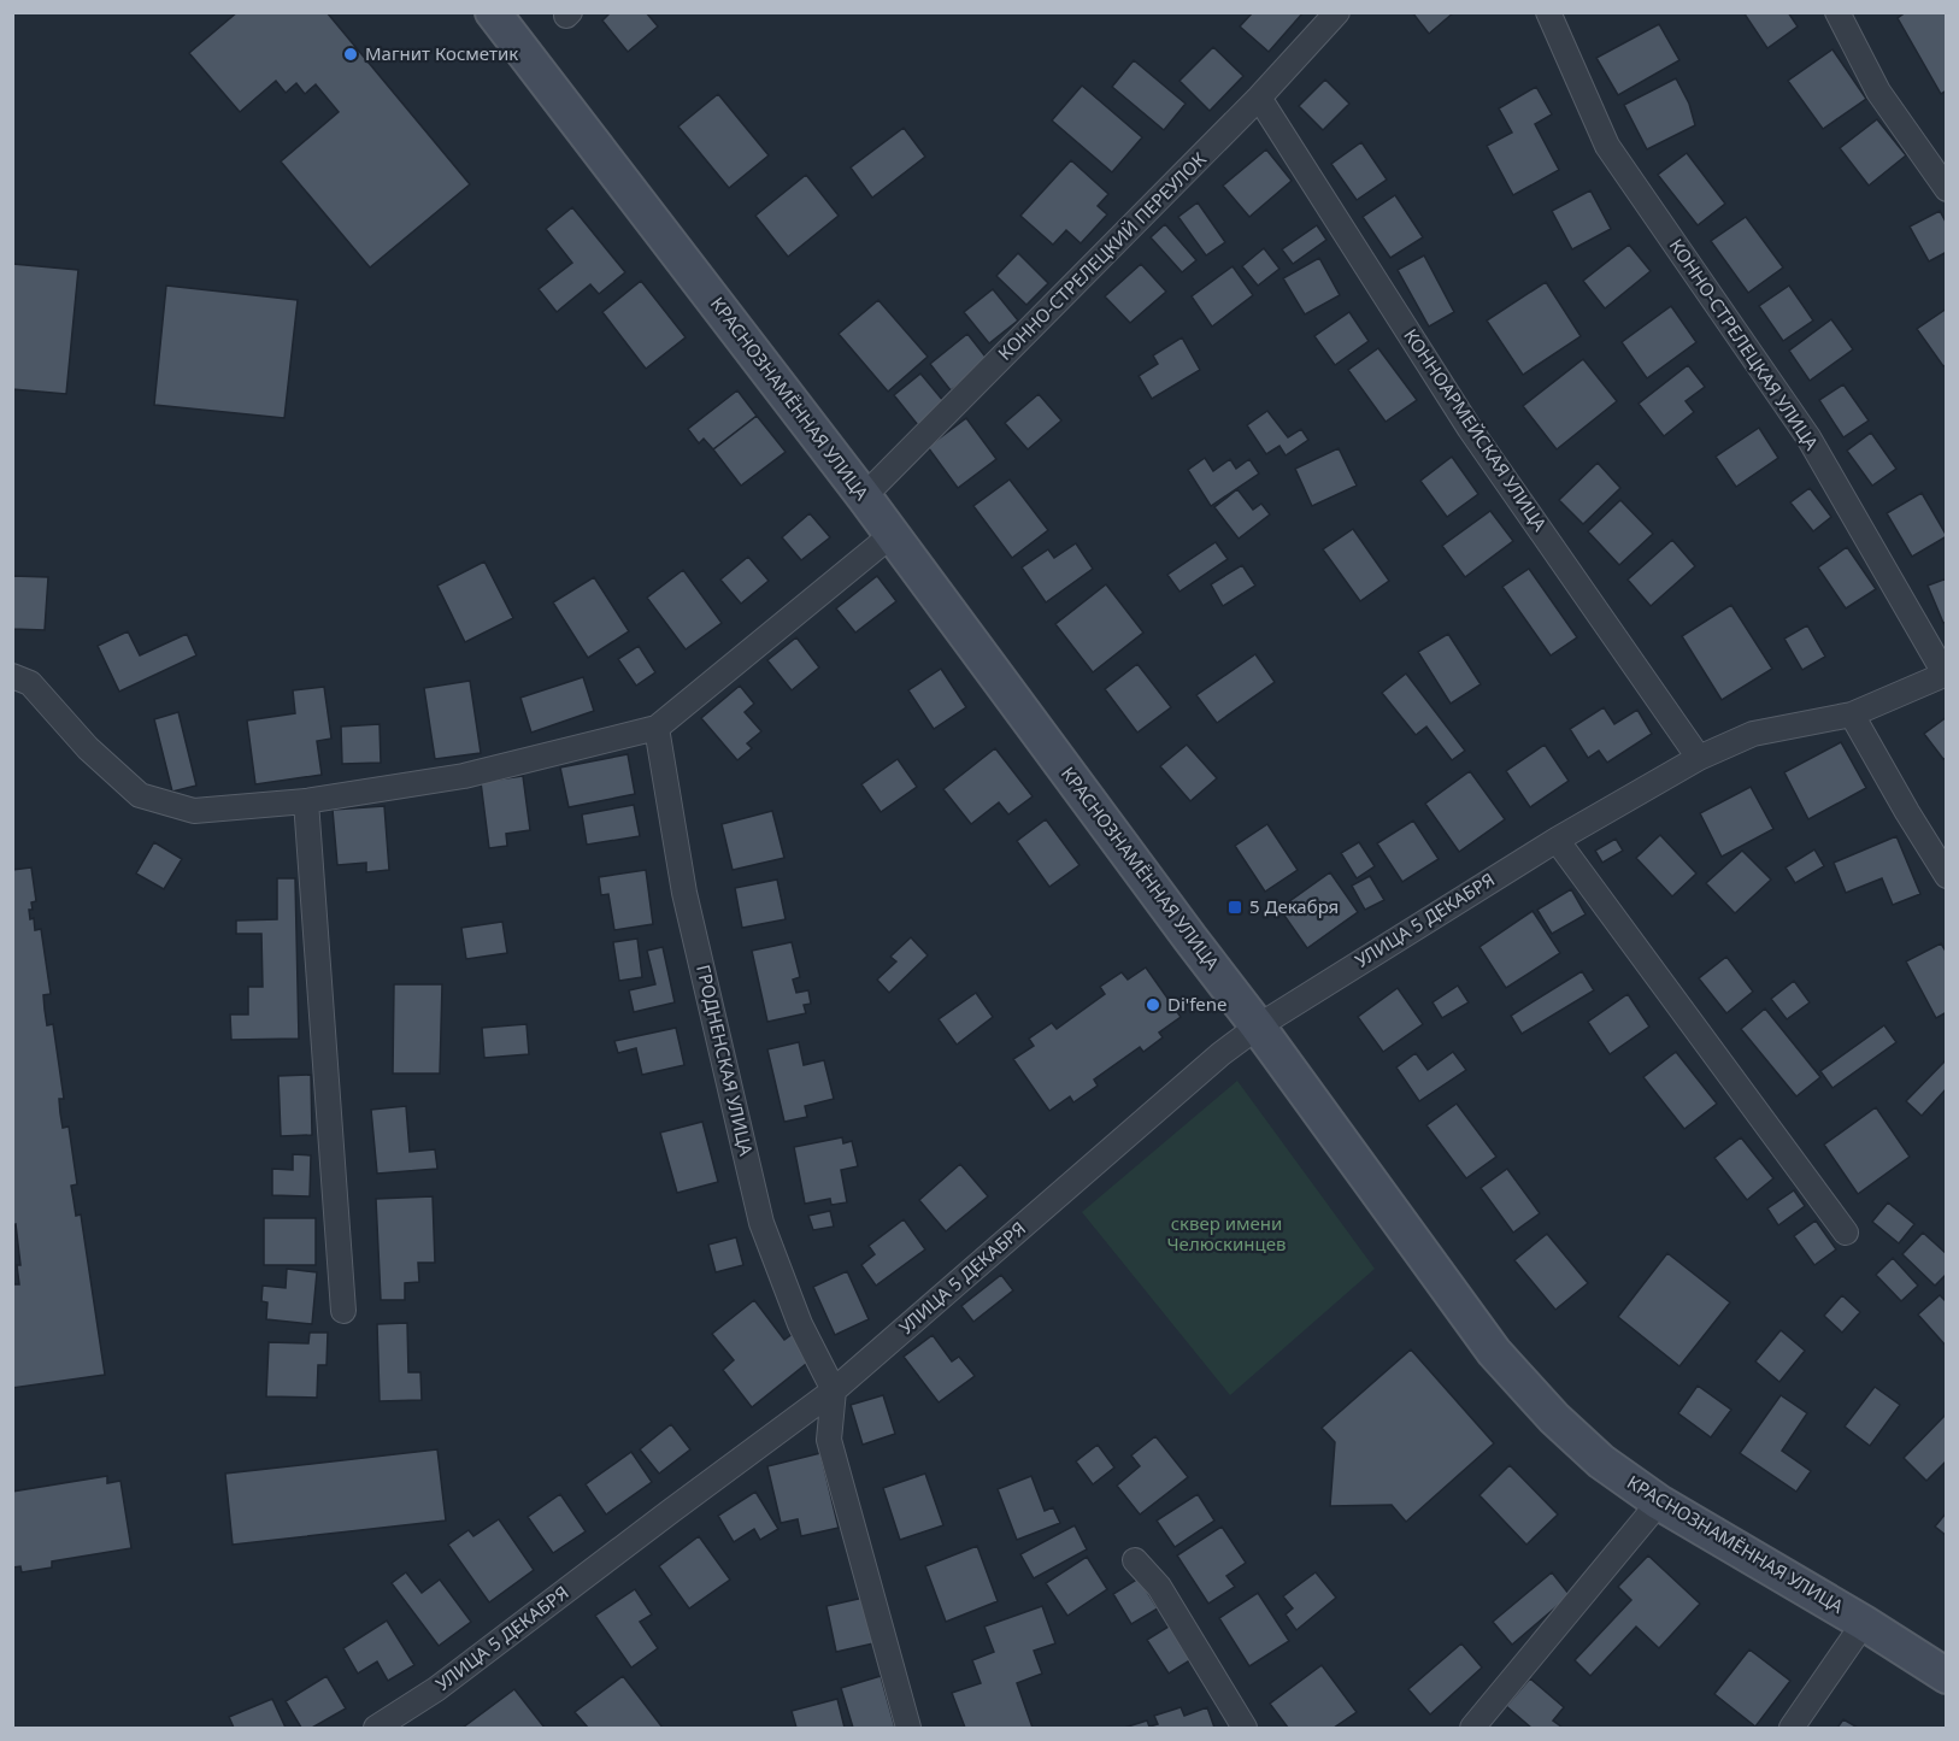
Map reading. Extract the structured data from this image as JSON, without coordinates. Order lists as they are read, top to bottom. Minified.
{"streets":{"street":["КОННО-СТРЕЛЕЦКИЙ ПЕРЕУЛОК","КОННО-СТРЕЛЕЦКАЯ УЛИЦА","КРАСНОЗНАМЁННАЯ УЛИЦА","КОННОАРМЕЙСКАЯ УЛИЦА","УЛИЦА 5 ДЕКАБРЯ","ГРОДНЕНСКАЯ УЛИЦА"]},"crossings":[["КОННО-СТРЕЛЕЦКИЙ ПЕРЕУЛОК","КРАСНОЗНАМЁННАЯ УЛИЦА"],["КОННО-СТРЕЛЕЦКИЙ ПЕРЕУЛОК","КОННОАРМЕЙСКАЯ УЛИЦА"],["КОННО-СТРЕЛЕЦКАЯ УЛИЦА","УЛИЦА 5 ДЕКАБРЯ"],["КРАСНОЗНАМЁННАЯ УЛИЦА","УЛИЦА 5 ДЕКАБРЯ"],["КОННОАРМЕЙСКАЯ УЛИЦА","УЛИЦА 5 ДЕКАБРЯ"],["УЛИЦА 5 ДЕКАБРЯ","ГРОДНЕНСКАЯ УЛИЦА"]],"parks":["сквер имени Челюскинцев"],"places":{"other":["Магнит Косметик","Di'fene"],"transit":["5 Декабря"]}}
